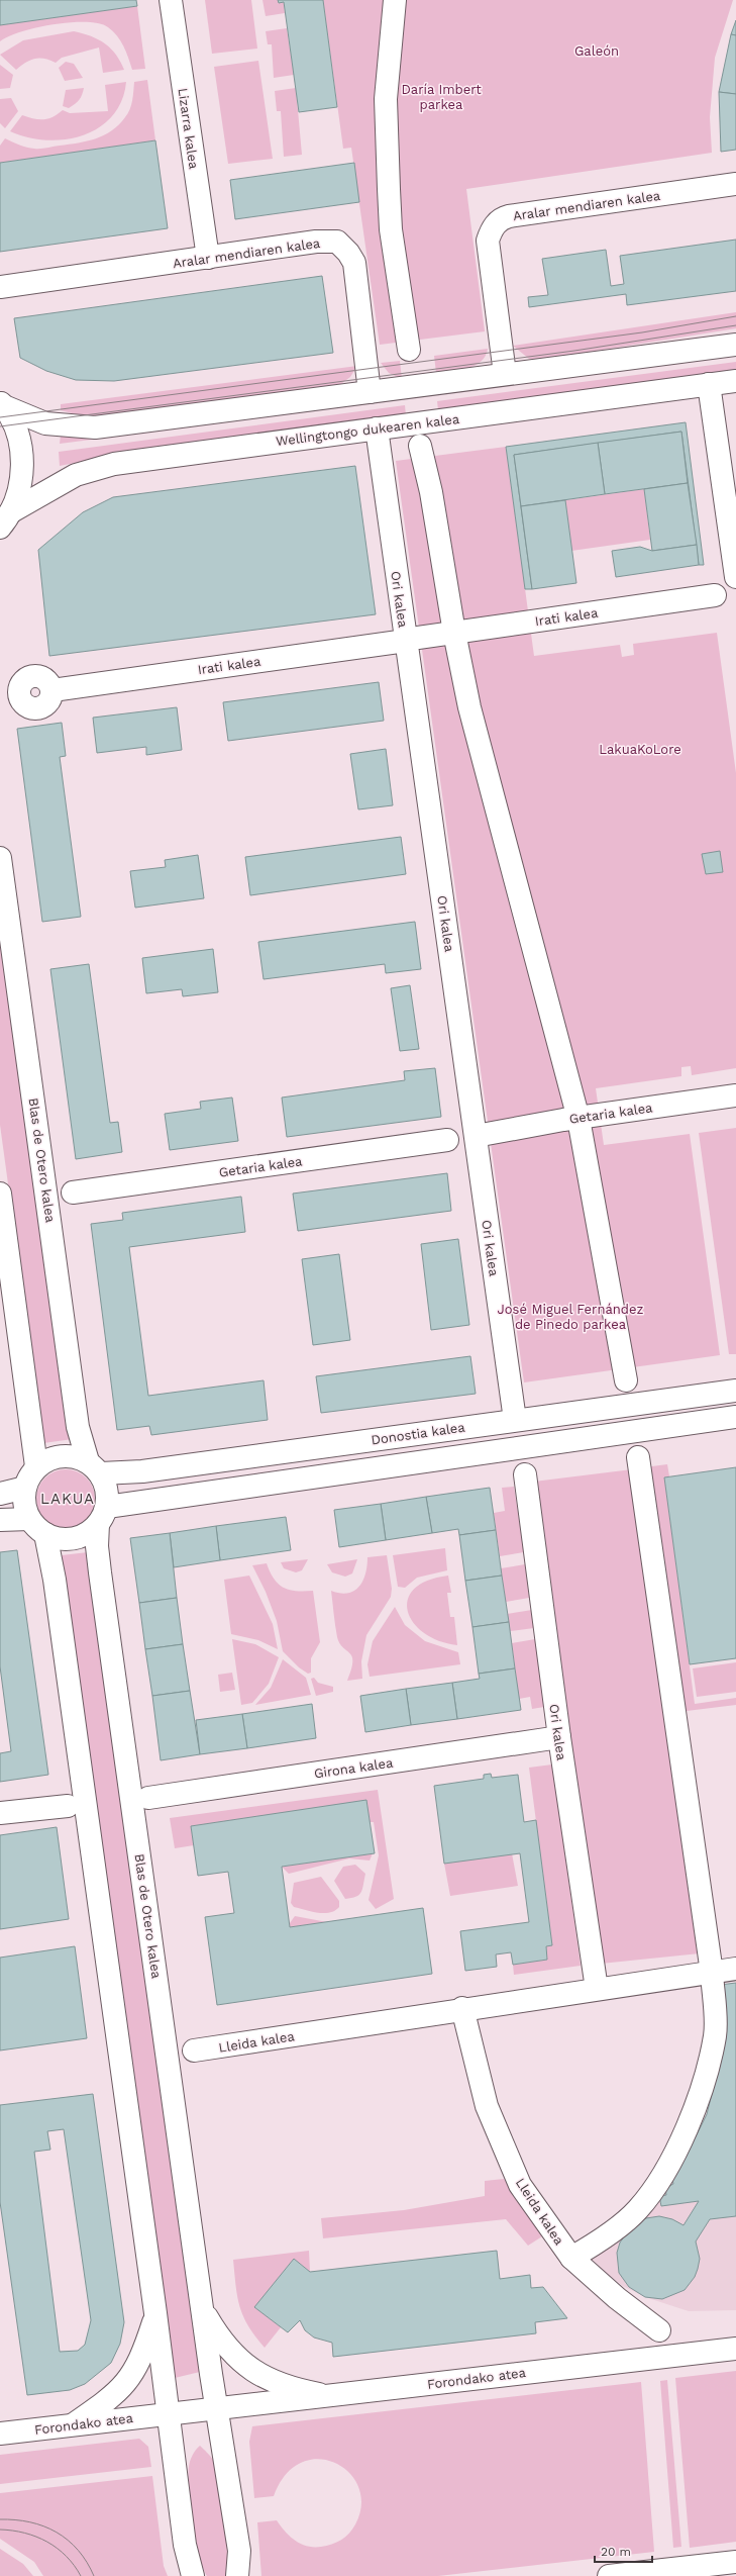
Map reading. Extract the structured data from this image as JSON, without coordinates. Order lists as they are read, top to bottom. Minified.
{"streets":{"street":["Lizarra kalea","Aralar mendiaren kalea","Wellingtongo dukearen kalea","Ori kalea","Irati kalea","Getaria kalea","Blas de Otero kalea","Donostia kalea","Girona kalea","Lleida kalea","Forondako atea"]},"crossings":[["Lizarra kalea","Aralar mendiaren kalea"],["Wellingtongo dukearen kalea","Ori kalea"],["Ori kalea","Irati kalea"],["Ori kalea","Donostia kalea"],["Ori kalea","Girona kalea"],["Ori kalea","Lleida kalea"],["Blas de Otero kalea","Donostia kalea"],["Blas de Otero kalea","Forondako atea"]],"districts":["LAKUA"],"parks":["Galeón","Daría Imbert parkea","LakuaKoLore","José Miguel Fernández de Pinedo parkea"],"scale_bar":"20 m"}
